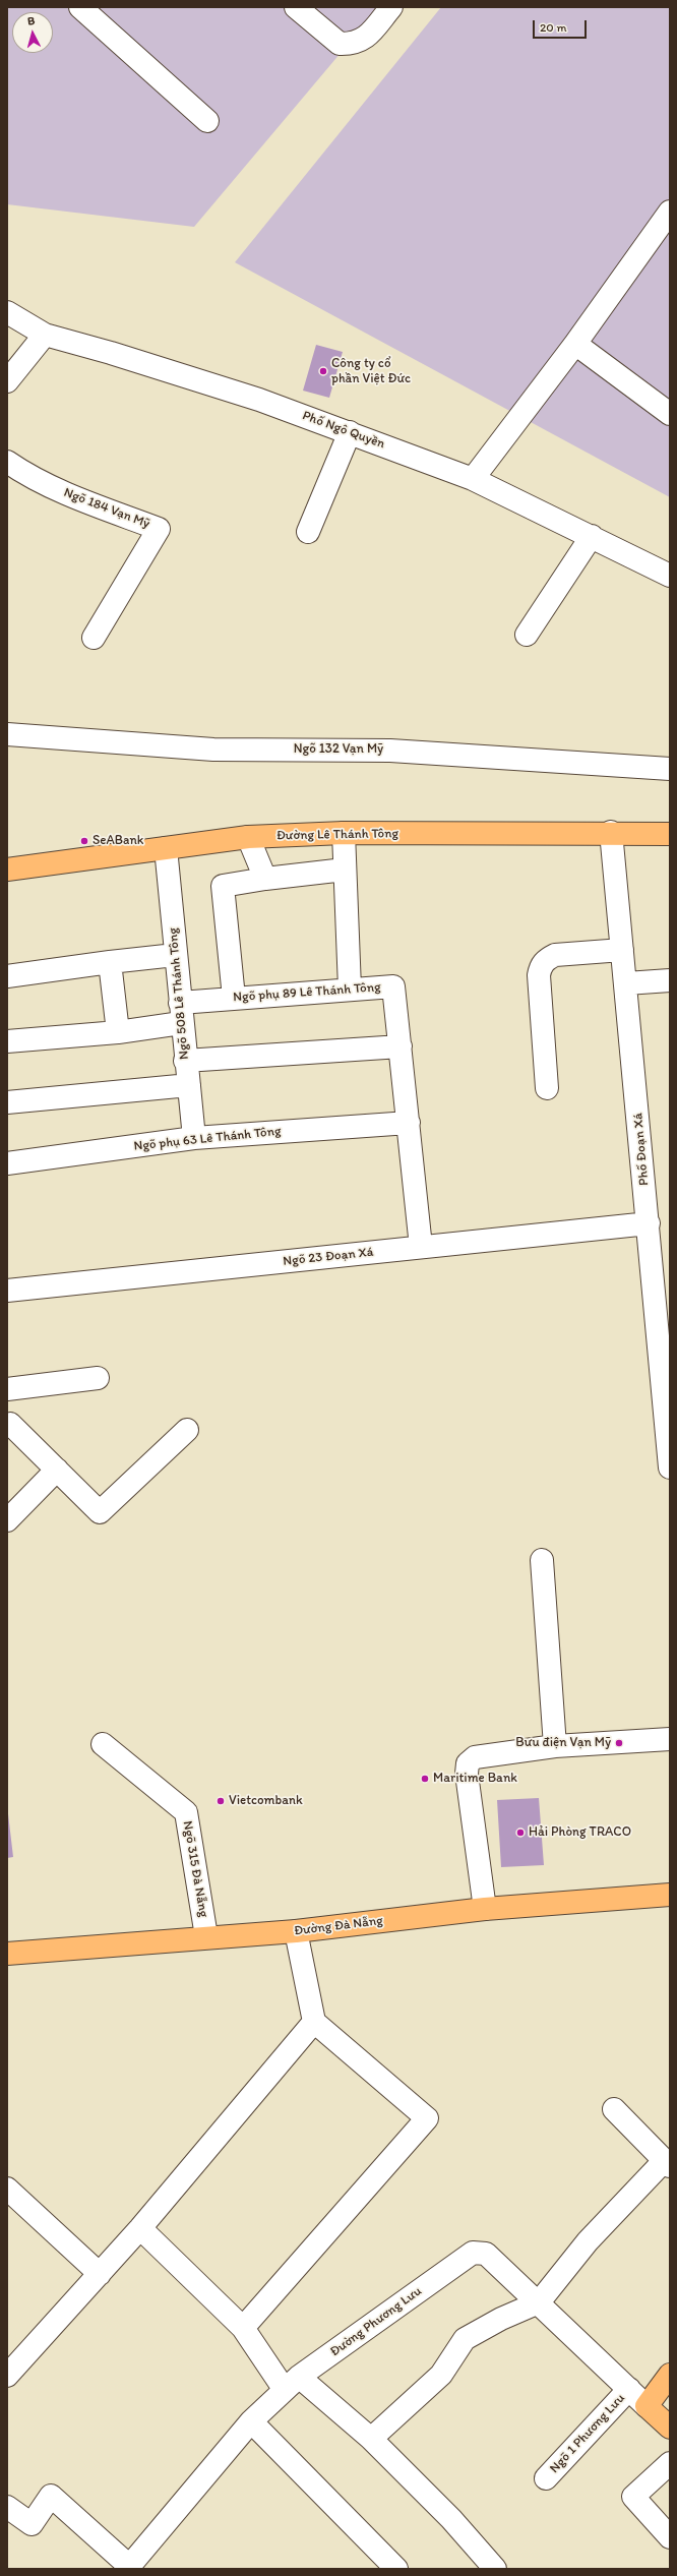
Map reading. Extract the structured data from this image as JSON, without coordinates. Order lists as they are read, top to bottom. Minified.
{"streets":{"main road":["Đường Lê Thánh Tông","Đường Đà Nẵng"],"street":["Phố Ngô Quyền","Ngõ 184 Vạn Mỹ","Ngõ 132 Vạn Mỹ","Ngõ phụ 89 Lê Thánh Tông","Ngõ 508 Lê Thánh Tông","Ngõ phụ 63 Lê Thánh Tông","Phố Đoạn Xá","Ngõ 23 Đoạn Xá","Ngõ 315 Đà Nẵng","Đường Phương Lưu","Ngõ 1 Phương Lưu"]},"crossings":[["Đường Lê Thánh Tông","Ngõ 508 Lê Thánh Tông"],["Đường Lê Thánh Tông","Phố Đoạn Xá"],["Ngõ phụ 89 Lê Thánh Tông","Ngõ 508 Lê Thánh Tông"],["Ngõ phụ 89 Lê Thánh Tông","Ngõ phụ 63 Lê Thánh Tông"],["Ngõ phụ 89 Lê Thánh Tông","Ngõ 23 Đoạn Xá"],["Ngõ 508 Lê Thánh Tông","Ngõ phụ 63 Lê Thánh Tông"],["Phố Đoạn Xá","Ngõ 23 Đoạn Xá"],["Ngõ 315 Đà Nẵng","Đường Đà Nẵng"],["Đường Phương Lưu","Ngõ 1 Phương Lưu"]],"places":["Công ty cổ phần Việt Đức","SeABank","Bưu điện Vạn Mỹ","Maritime Bank","Vietcombank","Hải Phòng TRACO"],"scale_bar":"20 m","north":"top"}
